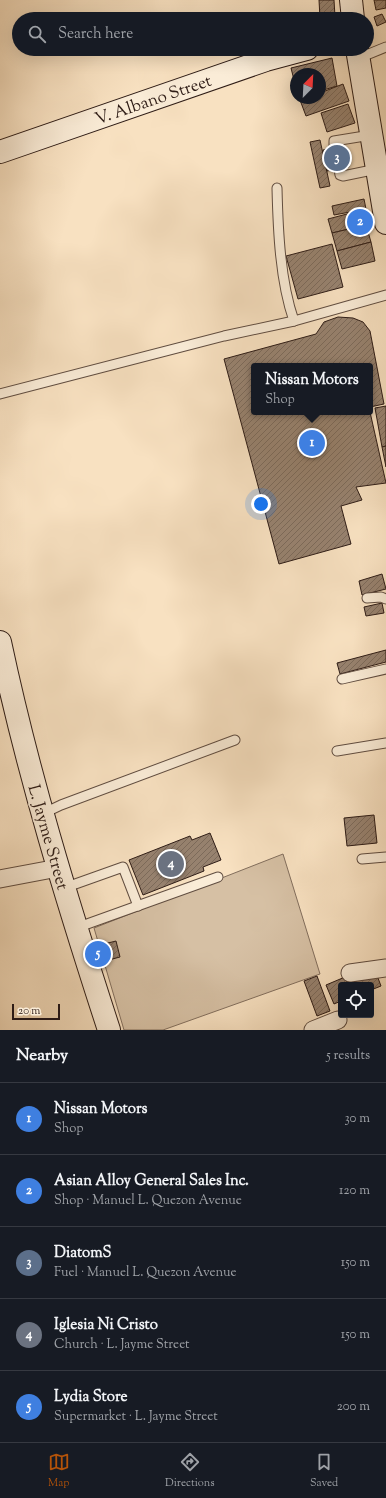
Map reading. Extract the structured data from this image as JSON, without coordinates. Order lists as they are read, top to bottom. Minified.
{"streets":{"street":["V. Albano Street","L. Jayme Street"]},"scale_bar":"20 m","north":"top right","page":{"search":"Search here","pins":["3","2","1","4","5"],"popup":["Nissan Motors","Shop"],"scale":"20 m","heading":["Nearby","5 results"],"list":[{"mark":"1","name":"Nissan Motors","note":"Shop","value":"30 m"},{"mark":"2","name":"Asian Alloy General Sales Inc.","note":"Shop · Manuel L. Quezon Avenue","value":"120 m"},{"mark":"3","name":"DiatomS","note":"Fuel · Manuel L. Quezon Avenue","value":"150 m"},{"mark":"4","name":"Iglesia Ni Cristo","note":"Church · L. Jayme Street","value":"150 m"},{"mark":"5","name":"Lydia Store","note":"Supermarket · L. Jayme Street","value":"200 m"}],"nav":["Map","Directions","Saved"]}}
